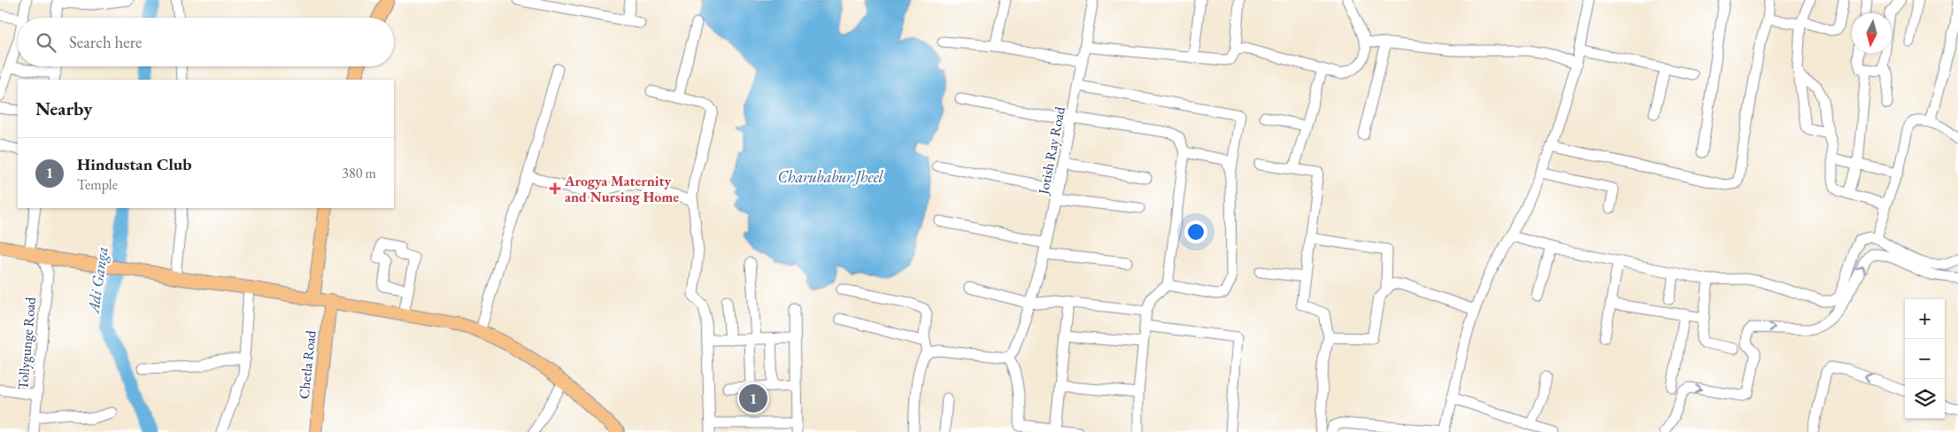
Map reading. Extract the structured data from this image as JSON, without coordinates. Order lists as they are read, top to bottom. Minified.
{"streets":{"main road":["Chetla Road"],"street":["Jotish Ray Road","Tollygunge Road"]},"water":["Charubabur Jheel","Adi Ganga"],"places":{"health":["Arogya Maternity and Nursing Home"]},"north":"bottom","page":{"search":"Search here","heading":"Nearby","list":[{"mark":"1","name":"Hindustan Club","note":"Temple","value":"380 m"}],"map_buttons":["+","−"],"pins":"1"}}
